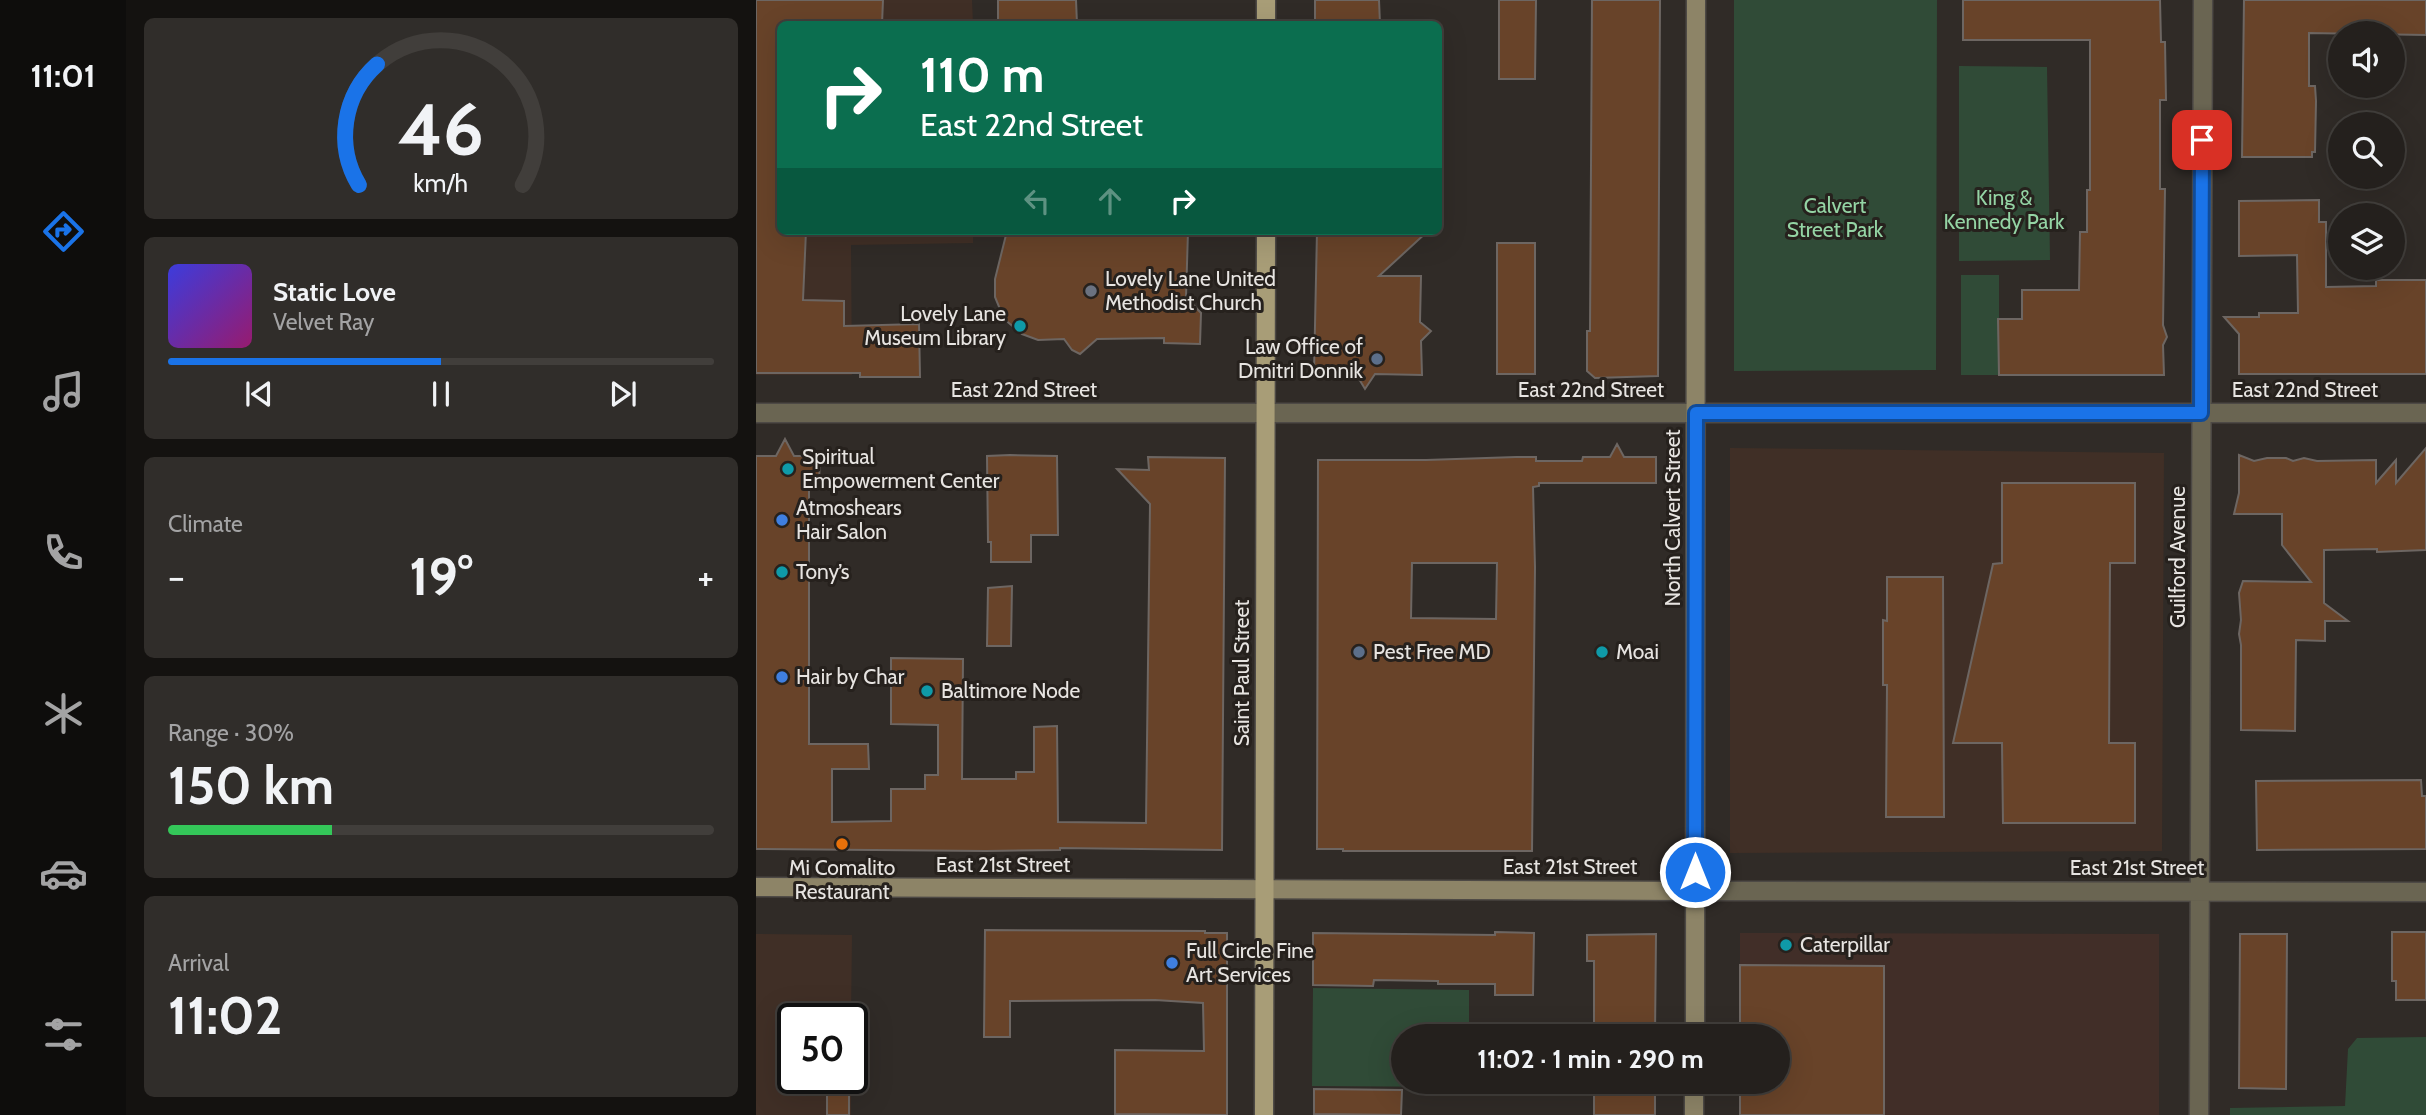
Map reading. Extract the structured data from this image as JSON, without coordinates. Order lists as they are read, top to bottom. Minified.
{"streets":{"main road":["North Calvert Street","Saint Paul Street","East 21st Street"],"street":["East 22nd Street","Guilford Avenue"]},"crossings":[["East 22nd Street","North Calvert Street"],["East 22nd Street","Guilford Avenue"],["East 22nd Street","Saint Paul Street"],["North Calvert Street","East 21st Street"],["Guilford Avenue","East 21st Street"],["Saint Paul Street","East 21st Street"]],"parks":["King & Kennedy Park","Calvert Street Park"],"places":["Lovely Lane United Methodist Church","Lovely Lane Museum Library","Law Office of Dmitri Donnik","Spiritual Empowerment Center","Atmoshears Hair Salon","Tony’s","Pest Free MD","Moai","Hair by Char","Baltimore Node","Mi Comalito Restaurant","Caterpillar","Full Circle Fine Art Services"],"page":{"tabs":"11:01","turn":["110 m","East 22nd Street"],"song":["Static Love","Velvet Ray"],"tile":["Climate",["Range · 30%","150 km"],["Arrival","11:02"]],"heat":["−","19°","+"],"limit":"50","trip":"11:02 · 1 min · 290 m","gauge":["46","km/h"]}}
